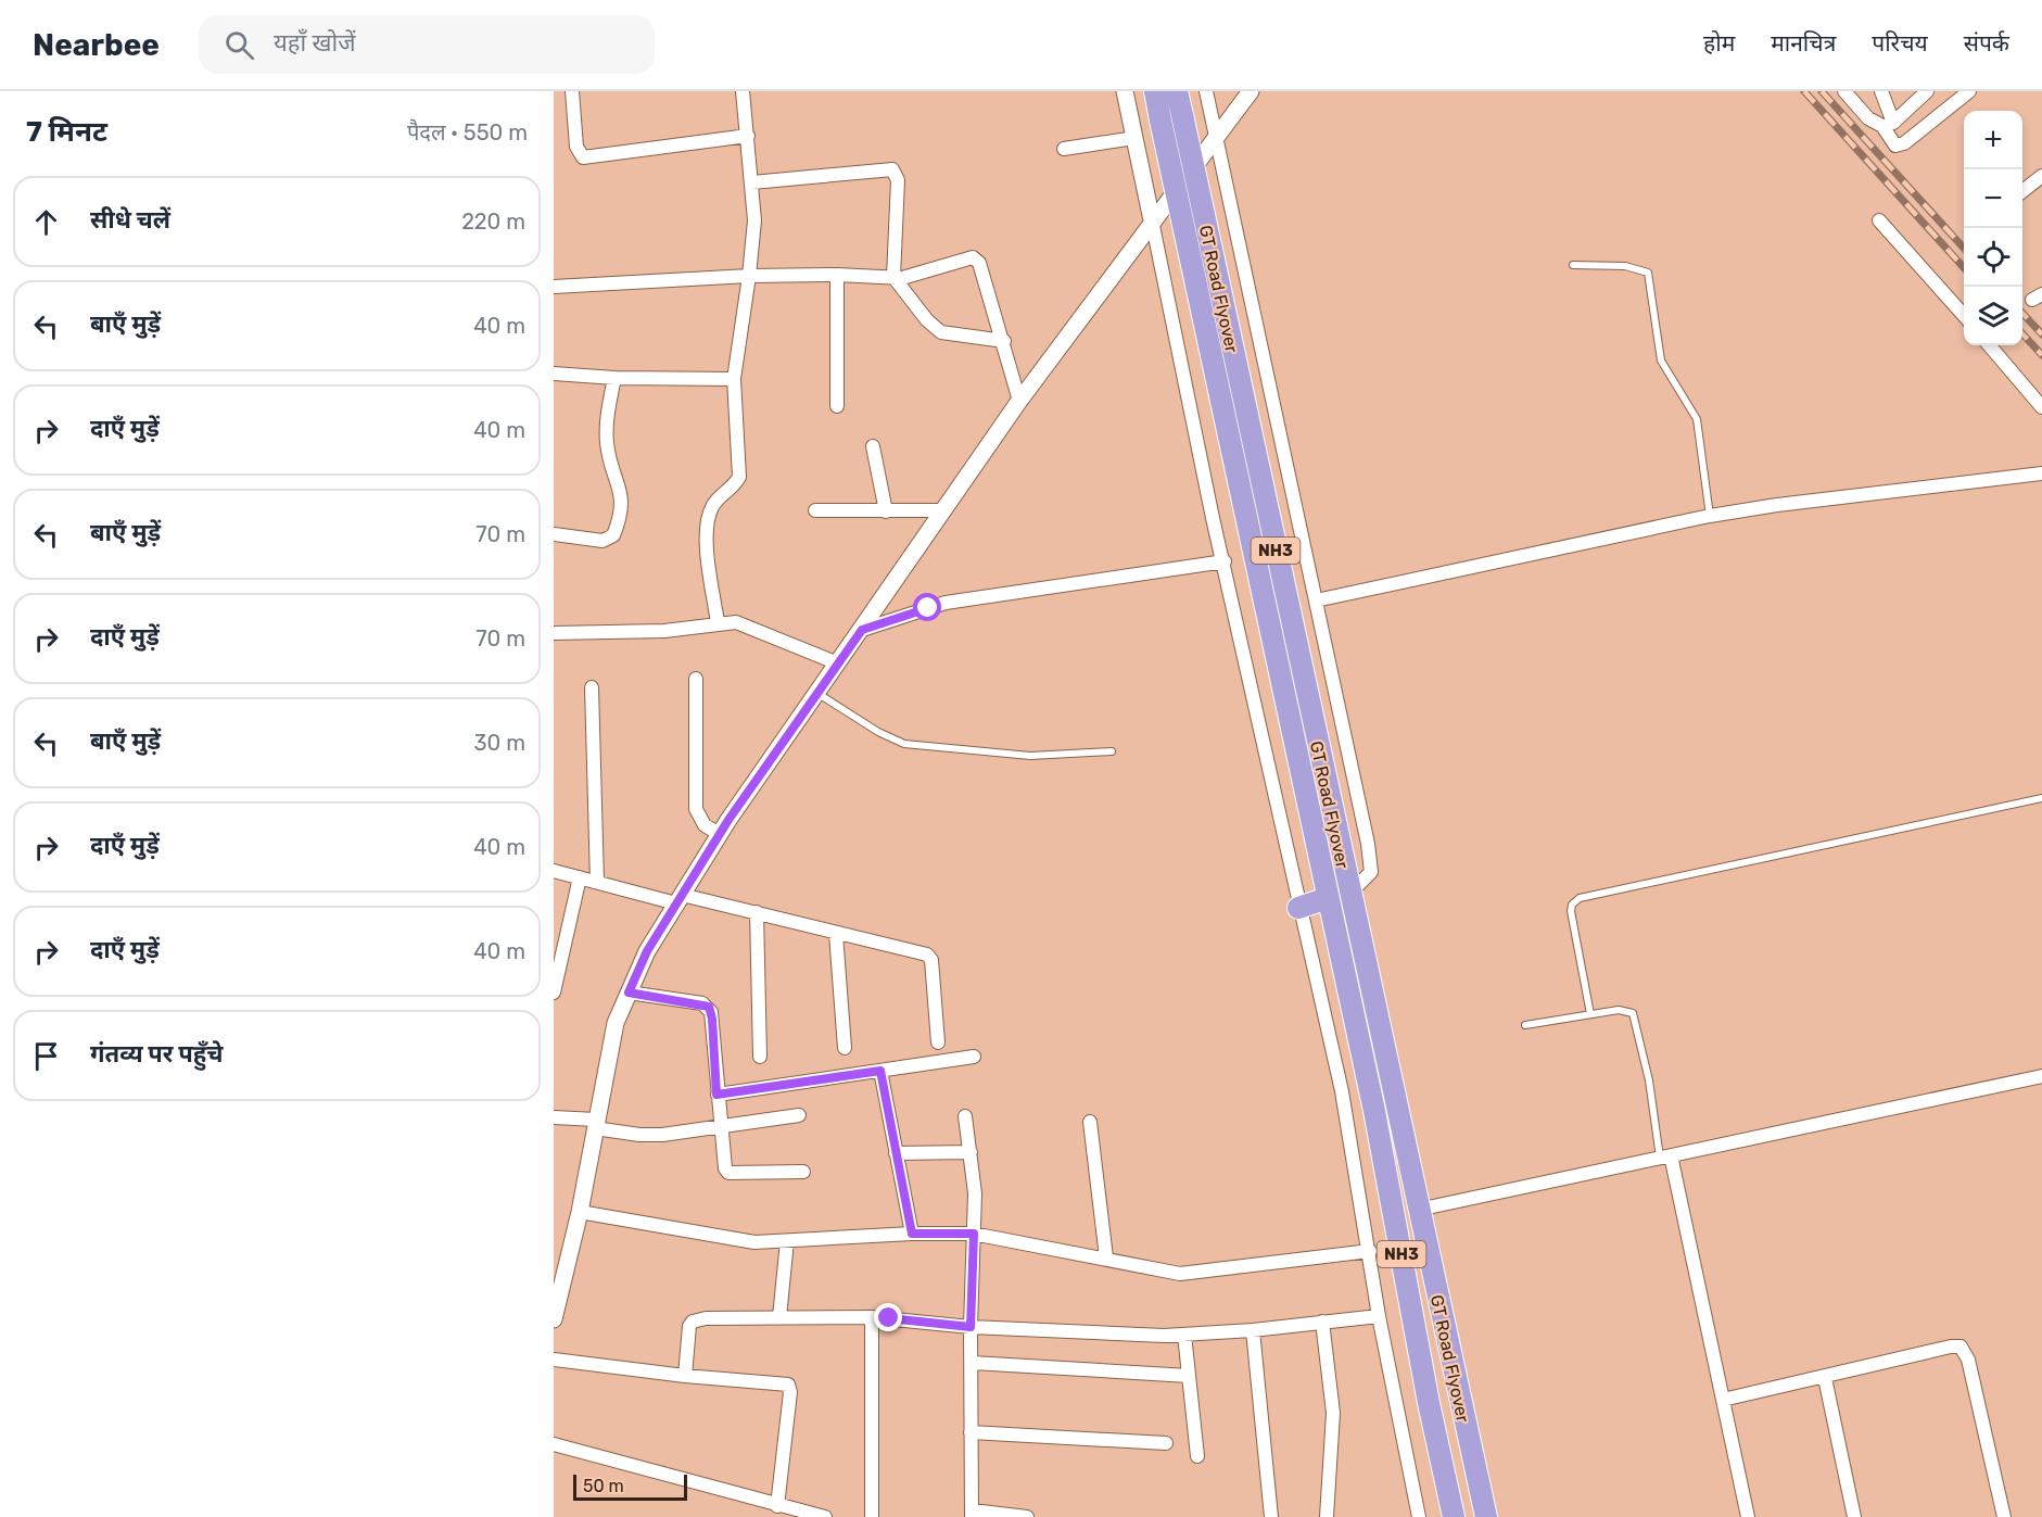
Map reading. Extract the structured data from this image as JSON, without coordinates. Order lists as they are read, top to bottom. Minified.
{"streets":{"highway":["GT Road Flyover","NH3"]},"scale_bar":"50 m","page":{"header":"Nearbee","search":"यहाँ खोजें","nav":["होम","मानचित्र","परिचय","संपर्क"],"heading":["7 मिनट","पैदल · 550 m"],"map_buttons":["+","−"],"list":[["सीधे चलें","220 m"],["बाएँ मुड़ें","40 m"],["दाएँ मुड़ें","40 m"],["बाएँ मुड़ें","70 m"],["दाएँ मुड़ें","70 m"],["बाएँ मुड़ें","30 m"],["दाएँ मुड़ें","40 m"],["दाएँ मुड़ें","40 m"],"गंतव्य पर पहुँचे"],"scale":"50 m"}}
